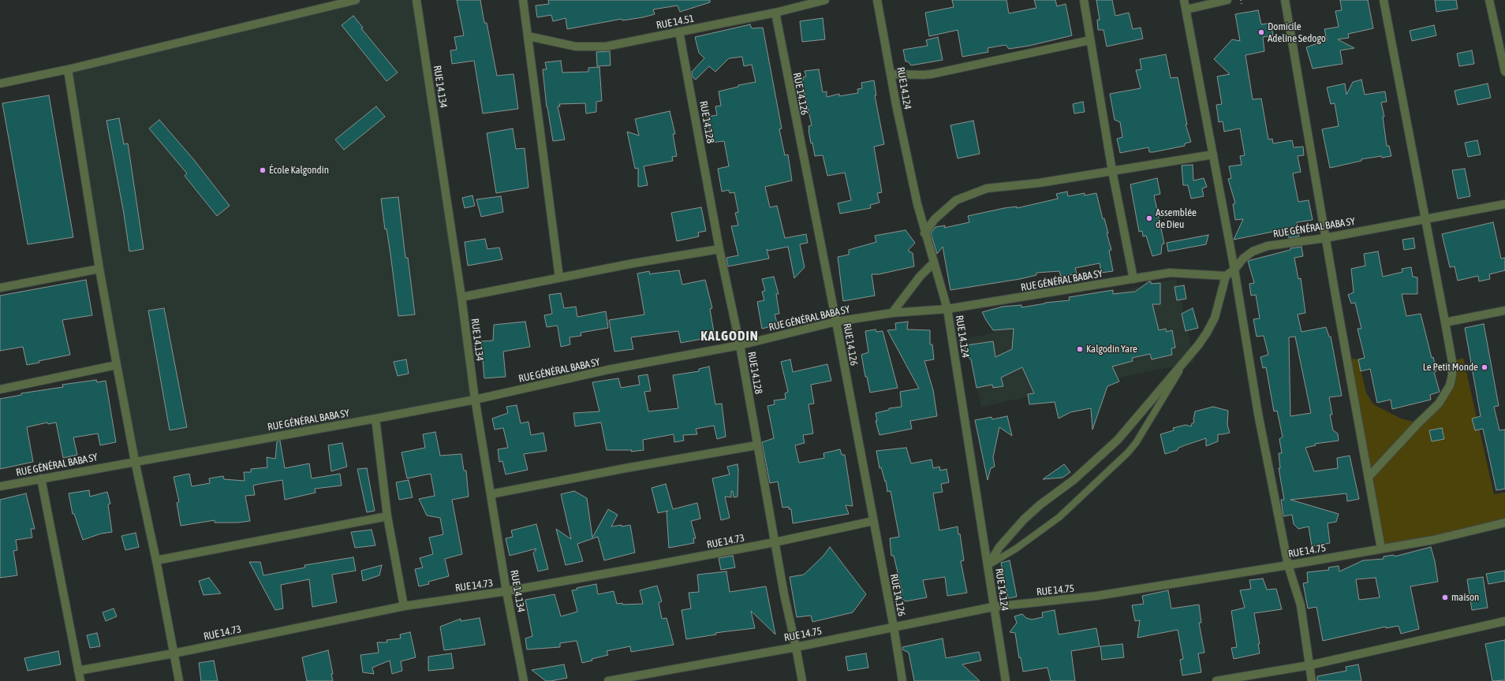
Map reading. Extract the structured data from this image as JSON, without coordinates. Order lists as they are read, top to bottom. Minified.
{"streets":{"street":["RUE 14.51","RUE 14.134","RUE 14.124","RUE 14.126","RUE 14.128","RUE GÉNÉRAL BABA SY","RUE 14.73","RUE 14.75"]},"crossings":[["RUE 14.51","RUE 14.126"],["RUE 14.51","RUE 14.128"],["RUE 14.134","RUE GÉNÉRAL BABA SY"],["RUE 14.134","RUE 14.73"],["RUE 14.124","RUE GÉNÉRAL BABA SY"],["RUE 14.124","RUE 14.75"],["RUE 14.126","RUE GÉNÉRAL BABA SY"],["RUE 14.126","RUE 14.73"],["RUE 14.126","RUE 14.75"],["RUE 14.128","RUE GÉNÉRAL BABA SY"],["RUE 14.128","RUE 14.73"],["RUE 14.128","RUE 14.75"]],"districts":["KALGODIN"],"places":["Domicile Adeline Sedogo","École Kalgondin","Assemblée de Dieu","Kalgodin Yare","Le Petit Monde","maison"]}
